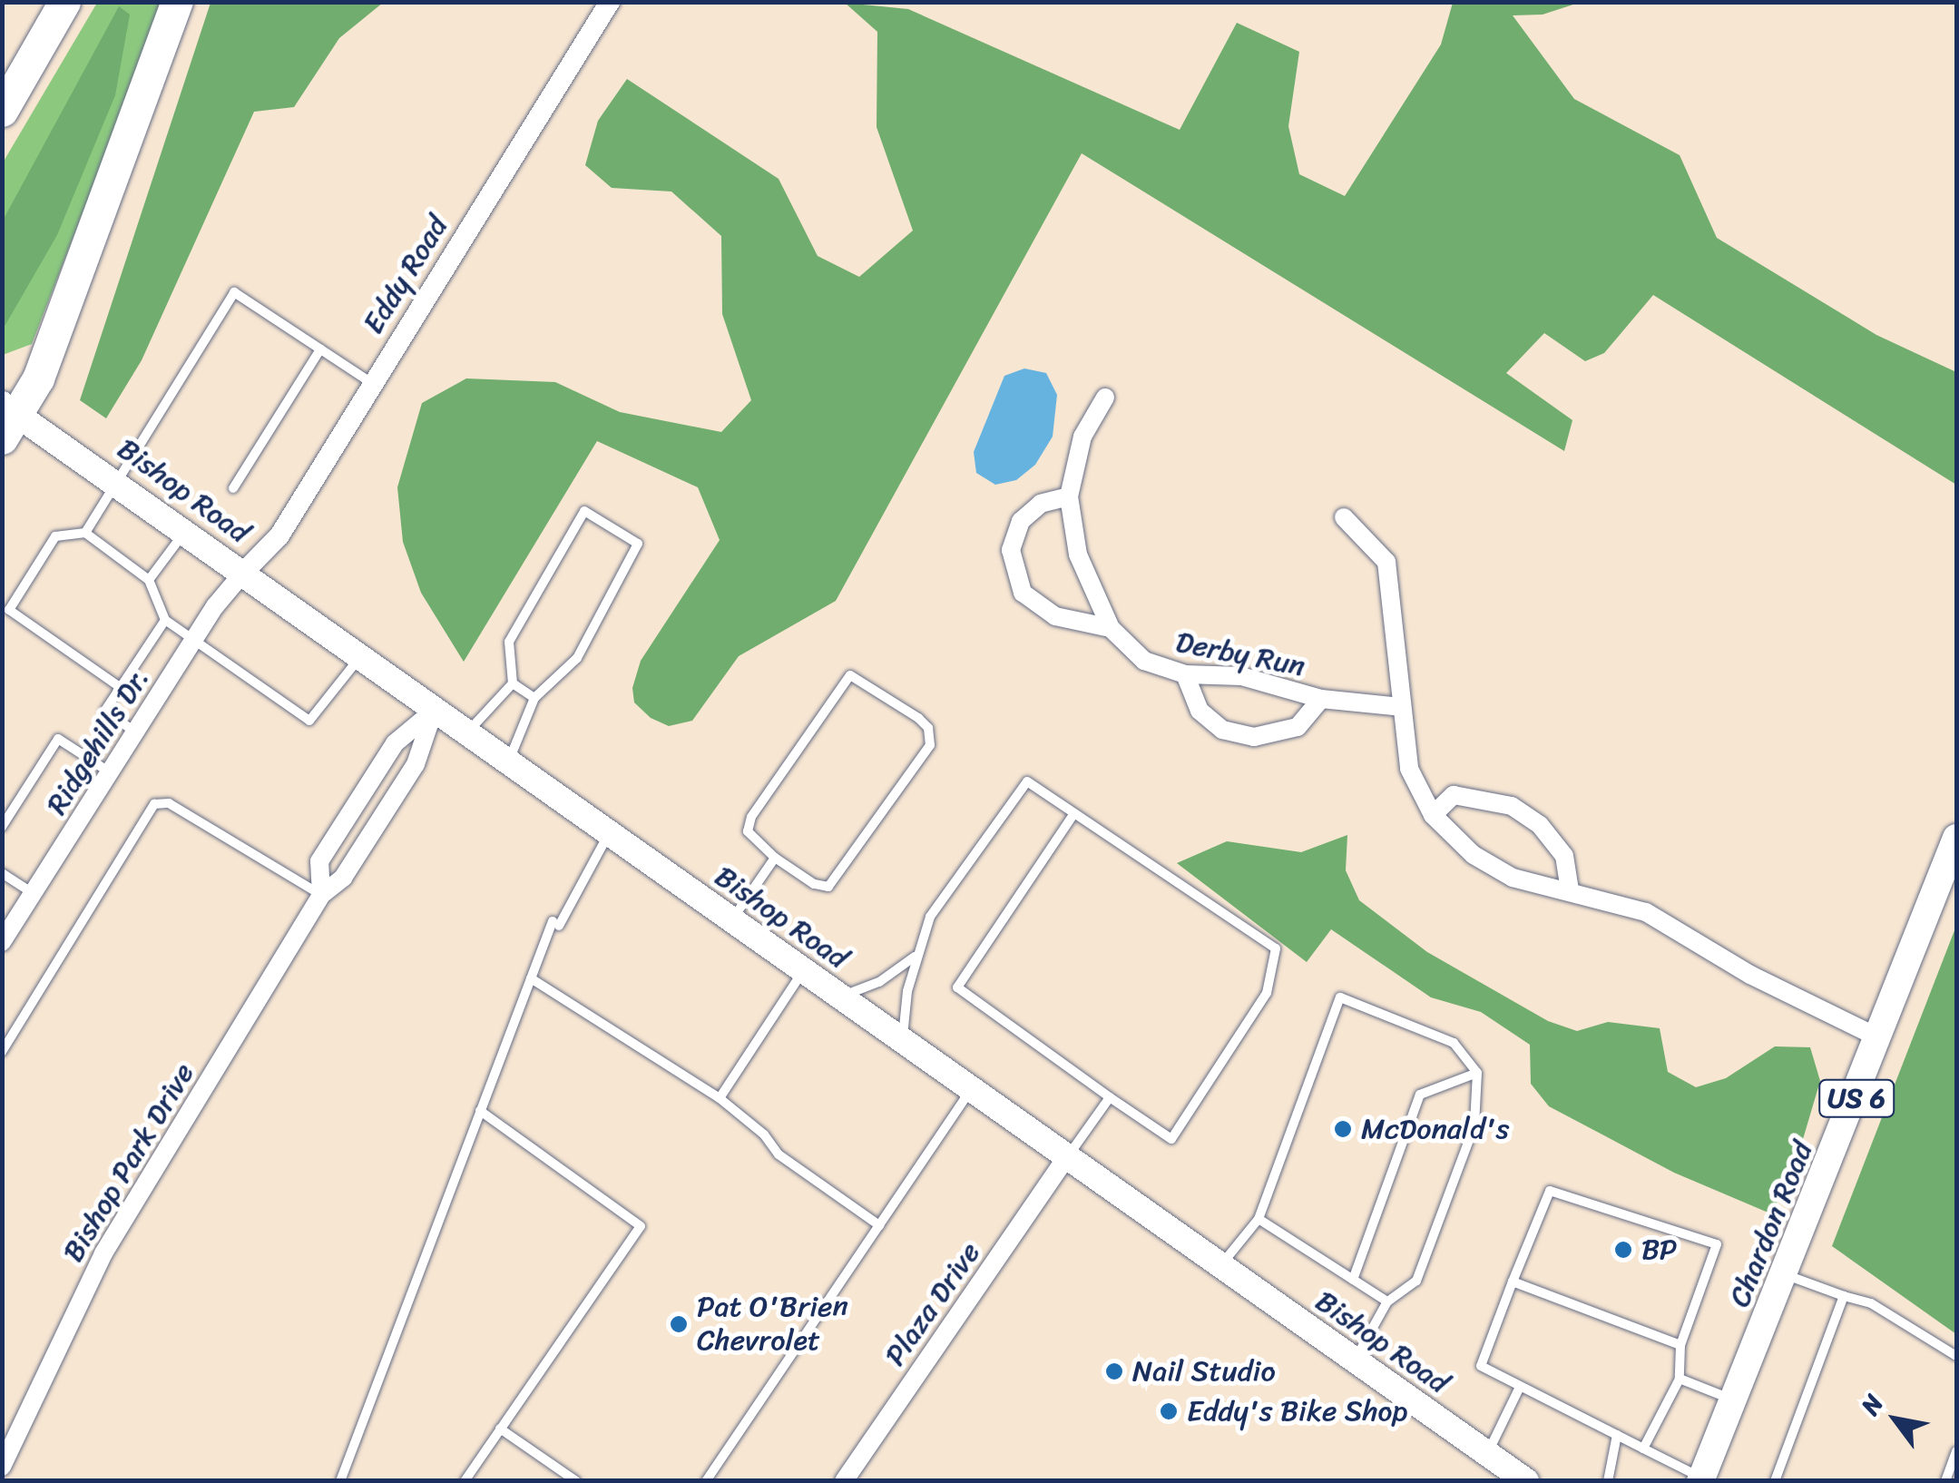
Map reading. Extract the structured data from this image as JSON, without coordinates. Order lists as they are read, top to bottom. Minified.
{"streets":{"main road":["Bishop Road","US 6","Chardon Road"],"street":["Eddy Road","Derby Run","Ridgehills Dr.","Bishop Park Drive","Plaza Drive"]},"crossings":[["Eddy Road","Bishop Road"],["Eddy Road","Ridgehills Dr."],["Bishop Road","Ridgehills Dr."],["Bishop Road","Bishop Park Drive"],["Bishop Road","Plaza Drive"]],"places":["McDonald's","BP","Pat O'Brien Chevrolet","Nail Studio","Eddy's Bike Shop"],"north":"top left"}
